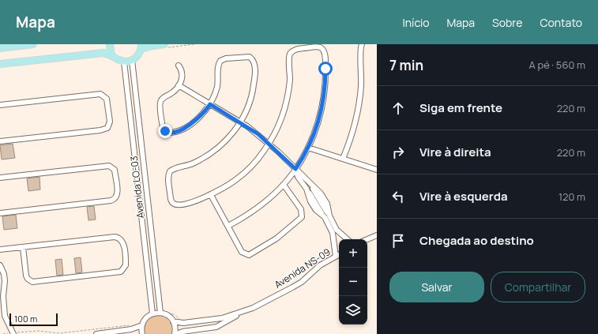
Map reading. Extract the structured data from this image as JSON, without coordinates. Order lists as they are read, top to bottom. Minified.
{"streets":{"street":["Avenida LO-03","Avenida NS-09"]},"scale_bar":"100 m","page":{"header":"Mapa","nav":["Início","Mapa","Sobre","Contato"],"heading":["7 min","A pé · 560 m"],"list":[["Siga em frente","220 m"],["Vire à direita","220 m"],["Vire à esquerda","120 m"],"Chegada ao destino"],"map_buttons":["+","−"],"buttons":["Salvar","Compartilhar"],"scale":"100 m"}}
